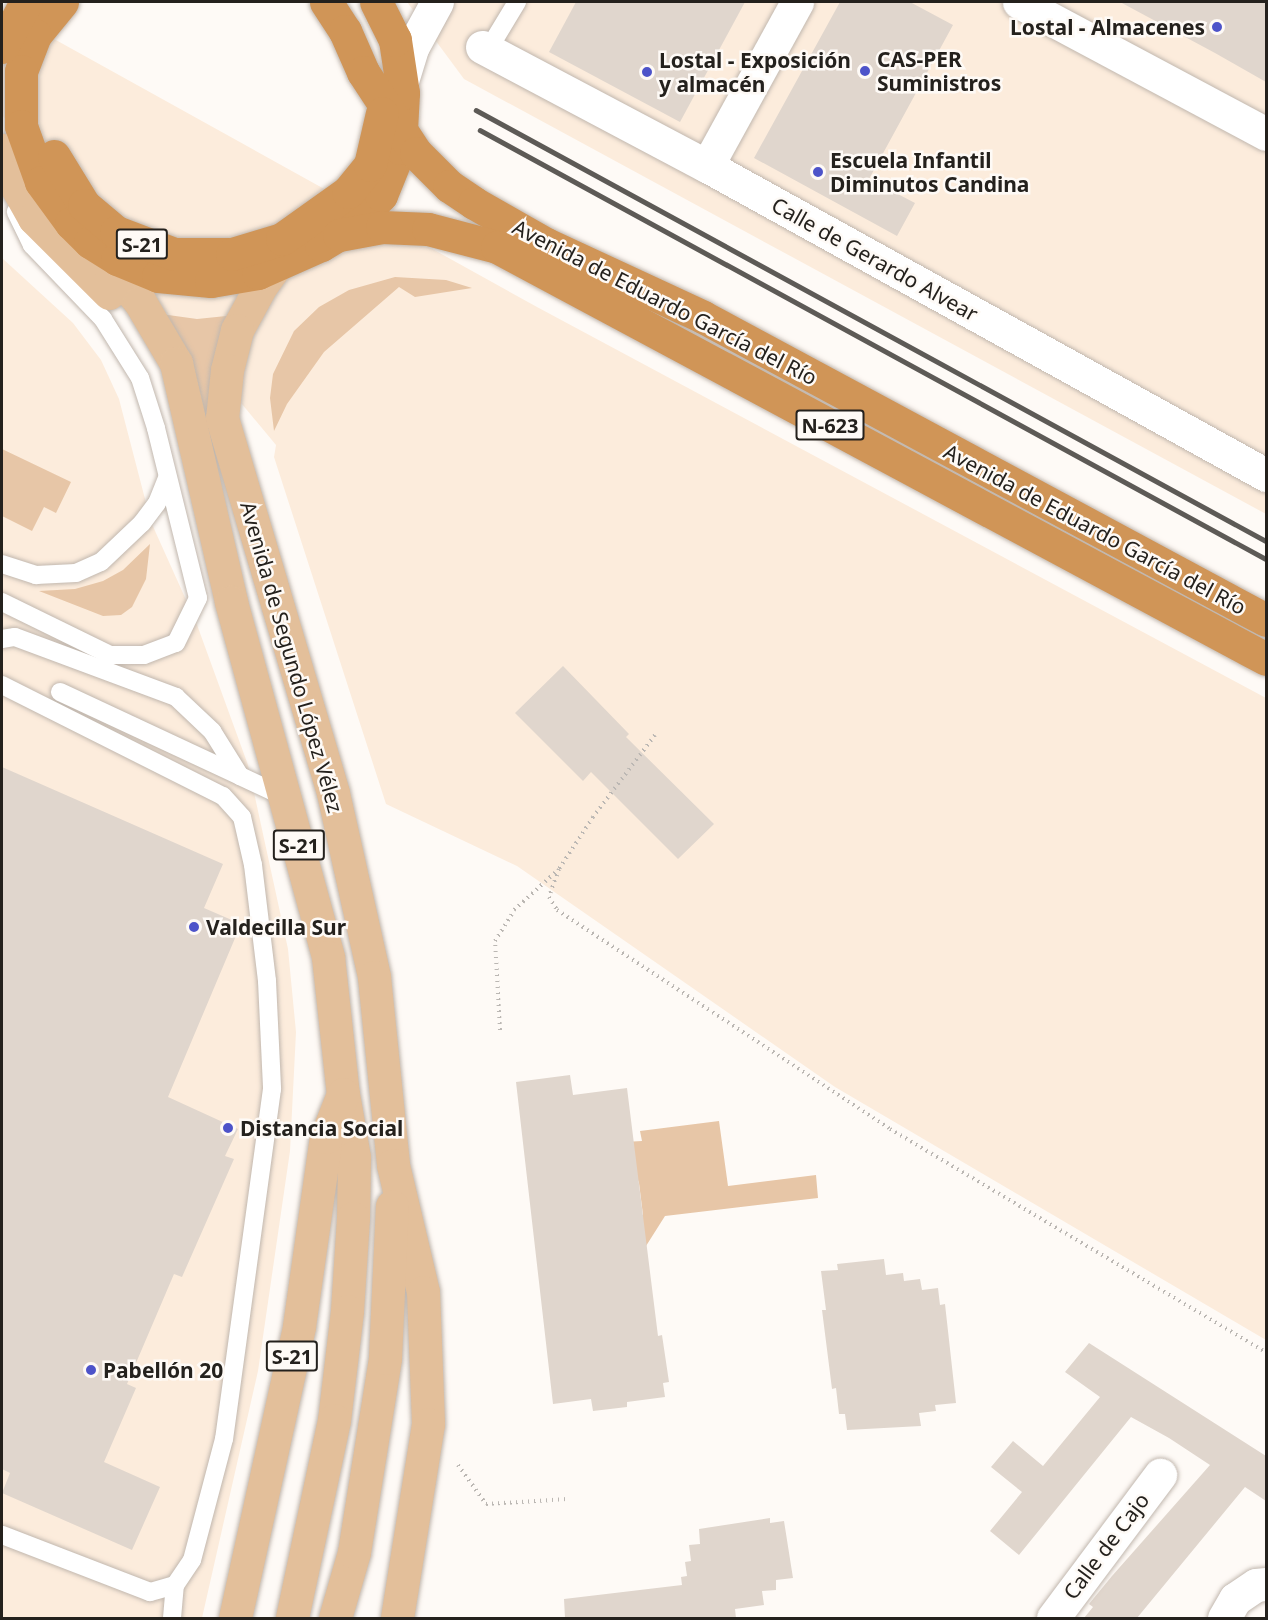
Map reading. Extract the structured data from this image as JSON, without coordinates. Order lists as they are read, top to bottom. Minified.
{"streets":{"highway":["S-21","Avenida de Eduardo García del Río","N-623"],"main road":["Avenida de Segundo López Vélez"],"street":["Calle de Gerardo Alvear","Calle de Cajo"]},"crossings":[["S-21","Avenida de Eduardo García del Río"],["S-21","N-623"],["S-21","Avenida de Segundo López Vélez"],["Avenida de Eduardo García del Río","N-623"]],"places":["Lostal - Almacenes","CAS-PER Suministros","Lostal - Exposición y almacén","Escuela Infantil Diminutos Candina","Valdecilla Sur","Distancia Social","Pabellón 20"]}
